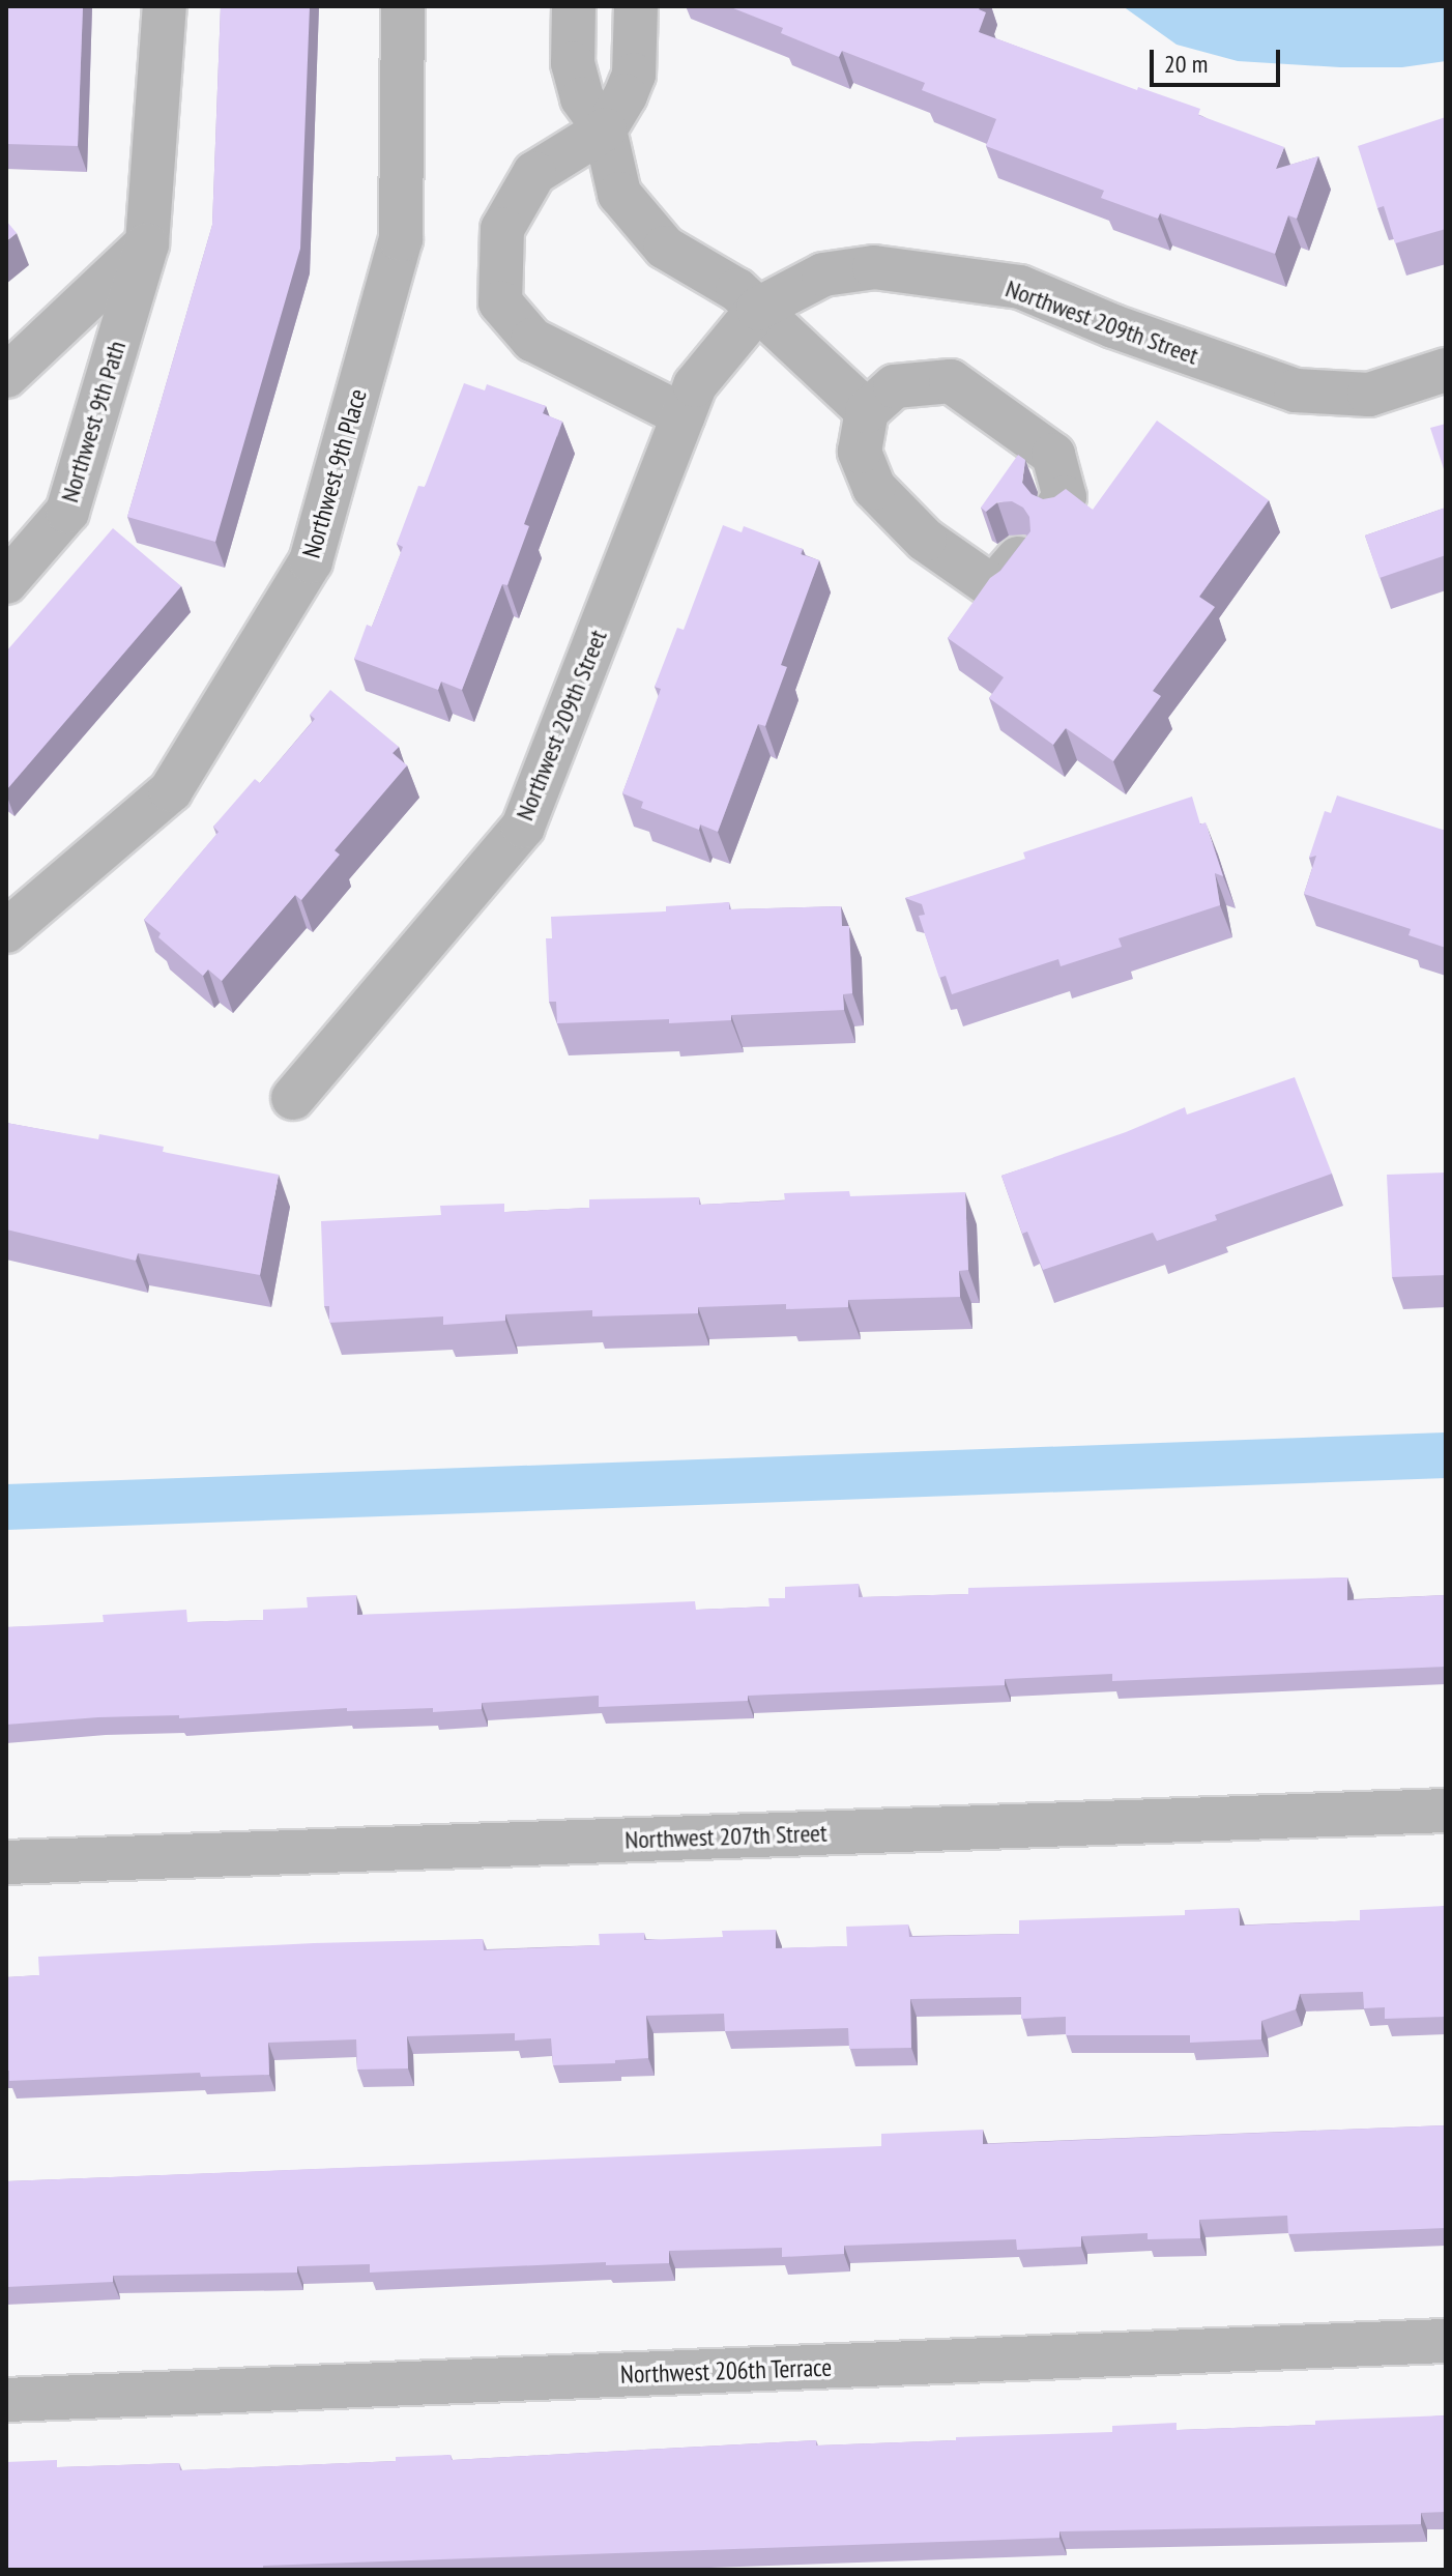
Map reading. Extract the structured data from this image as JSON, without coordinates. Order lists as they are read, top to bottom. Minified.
{"streets":{"street":["Northwest 209th Street","Northwest 9th Path","Northwest 9th Place","Northwest 207th Street","Northwest 206th Terrace"]},"scale_bar":"20 m"}
